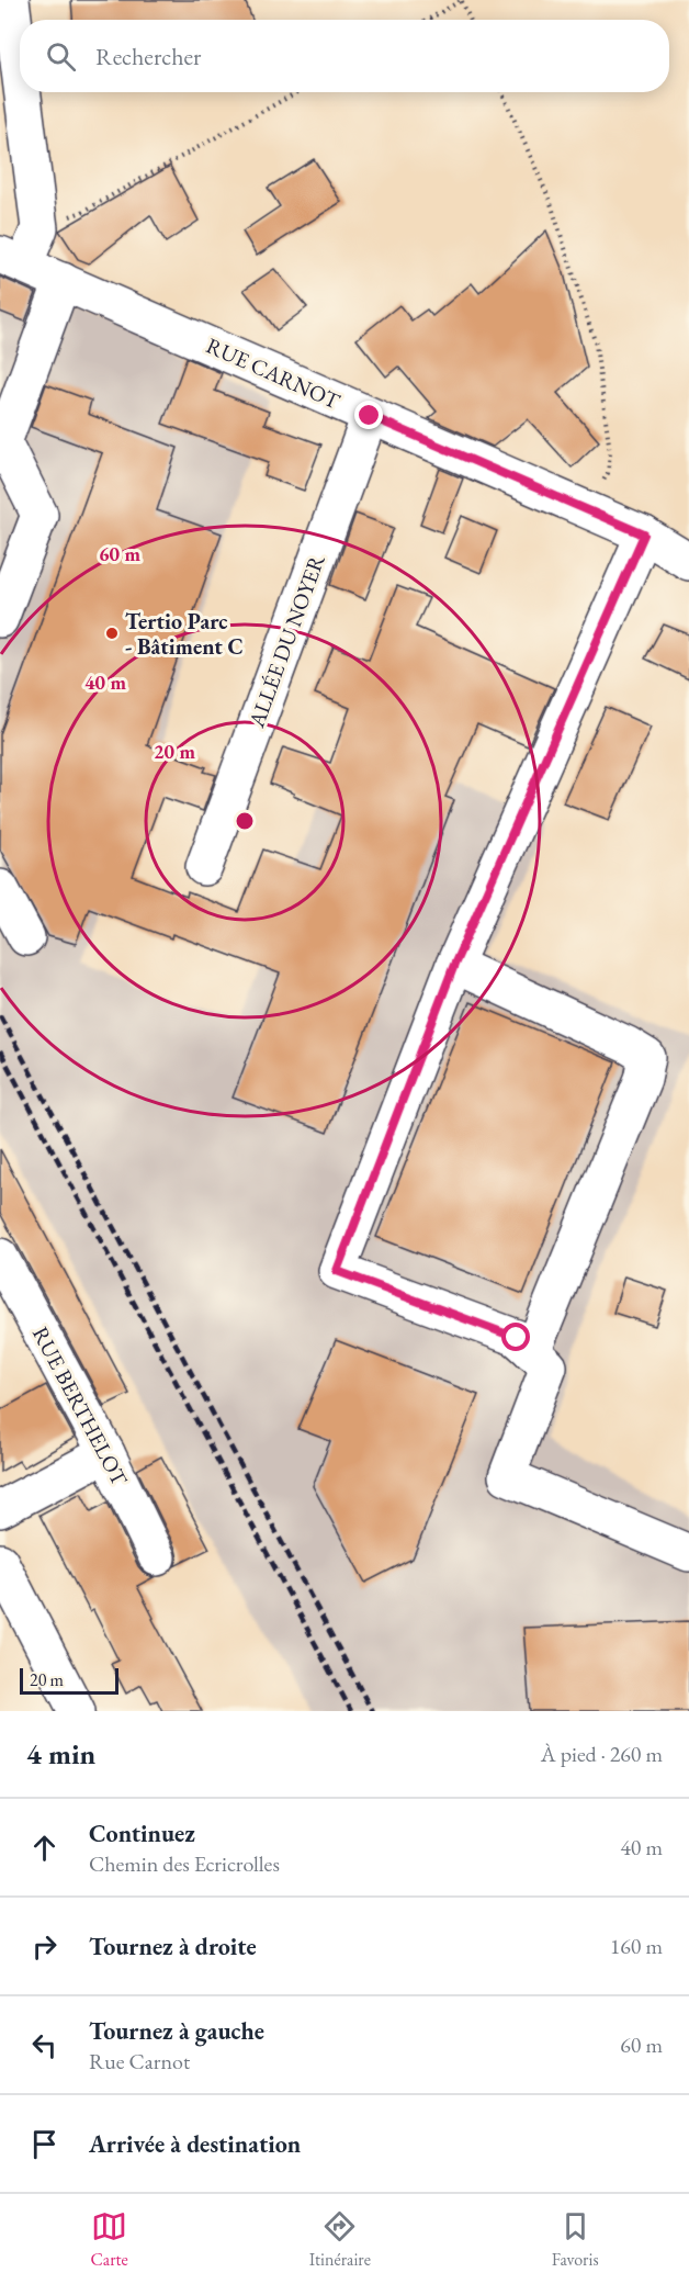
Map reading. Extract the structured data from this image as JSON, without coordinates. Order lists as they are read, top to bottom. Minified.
{"streets":{"street":["RUE CARNOT","ALLÉE DU NOYER","RUE BERTHELOT"]},"crossings":[["RUE CARNOT","ALLÉE DU NOYER"]],"places":["Tertio Parc - Bâtiment C"],"scale_bar":"20 m","page":{"search":"Rechercher","scale":"20 m","heading":["4 min","À pied · 260 m"],"list":[["Continuez","Chemin des Ecricrolles","40 m"],["Tournez à droite","160 m"],["Tournez à gauche","Rue Carnot","60 m"],"Arrivée à destination"],"nav":["Carte","Itinéraire","Favoris"]},"rings":["60 m","40 m","20 m"]}
